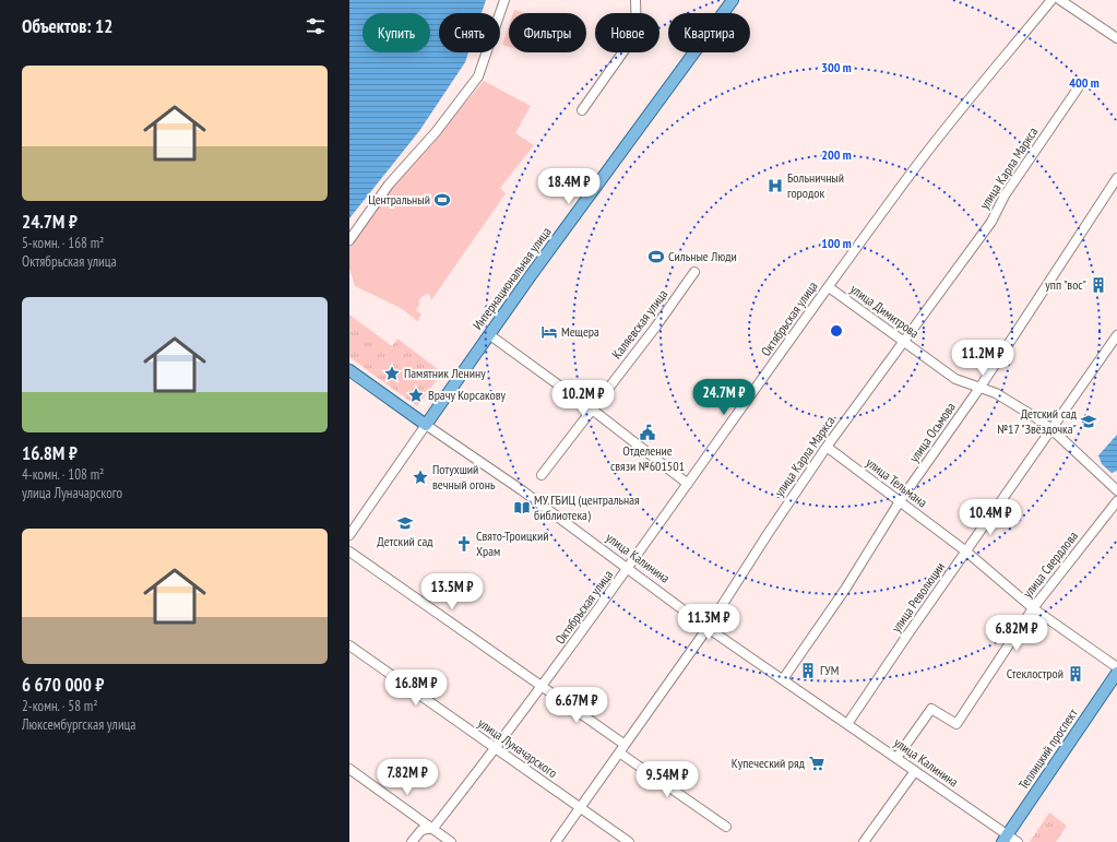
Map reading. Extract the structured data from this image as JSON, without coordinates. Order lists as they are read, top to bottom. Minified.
{"streets":{"main road":["Интернациональная улица","улица Калинина","Теплицкий проспект"],"street":["улица Карла Маркса","улица Димитрова","Октябрьская улица","Каляевская улица","улица Осьмова","улица Тельмана","улица Свердлова","улица Революции","улица Луначарского"]},"crossings":[["улица Карла Маркса","улица Димитрова"],["улица Карла Маркса","улица Тельмана"],["улица Карла Маркса","улица Калинина"],["улица Карла Маркса","улица Луначарского"],["Интернациональная улица","улица Калинина"],["улица Димитрова","Октябрьская улица"],["улица Димитрова","улица Осьмова"],["улица Димитрова","улица Революции"],["Октябрьская улица","улица Калинина"],["Октябрьская улица","улица Луначарского"],["улица Осьмова","улица Тельмана"],["улица Осьмова","улица Калинина"],["улица Тельмана","улица Свердлова"],["улица Тельмана","улица Революции"],["улица Калинина","улица Свердлова"],["улица Калинина","улица Революции"],["улица Калинина","Теплицкий проспект"]],"places":{"hospital":["Больничный городок"],"sports":["Центральный","Сильные Люди"],"building":["упп \"вос\"","ГУМ","Стеклострой"],"hotel":["Мещера"],"place":["Памятник Ленину","Врачу Корсакову","Потухший вечный огонь"],"school or university":["Детский сад №17 \"Звёздочка\"","Детский сад"],"public building":["Отделение связи №601501"],"library":["МУ ГБИЦ (центральная библиотека)"],"church":["Свято-Троицкий Храм"],"supermarket":["Купеческий ряд"]},"page":{"heading":"Объектов: 12","chip":["Купить","Снять","Фильтры","Новое","Квартира"],"list":[{"name":"24.7M ₽","note":"5-комн. · 168 m² · Октябрьская улица"},{"name":"16.8M ₽","note":"4-комн. · 108 m² · улица Луначарского"},{"name":"6 670 000 ₽","note":"2-комн. · 58 m² · Люксембургская улица"}],"price":["18.4M ₽","11.2M ₽","24.7M ₽","10.2M ₽","10.4M ₽","13.5M ₽","11.3M ₽","6.82M ₽","16.8M ₽","6.67M ₽","7.82M ₽","9.54M ₽"]},"rings":["300 m","400 m","200 m","100 m"]}
